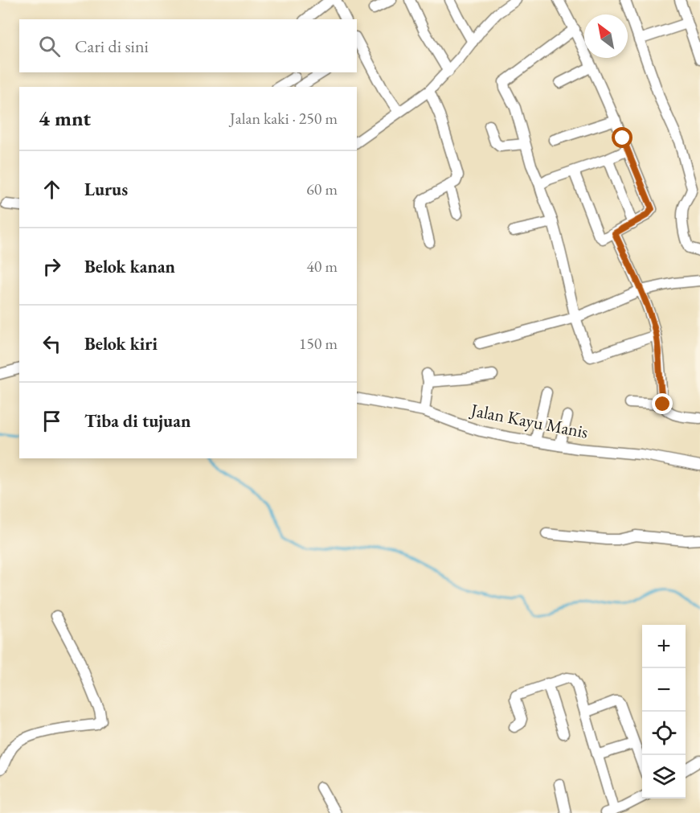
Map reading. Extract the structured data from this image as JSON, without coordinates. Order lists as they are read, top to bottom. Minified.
{"streets":{"street":["Jalan Kayu Manis"]},"north":"top left","page":{"search":"Cari di sini","heading":["4 mnt","Jalan kaki · 250 m"],"list":[["Lurus","60 m"],["Belok kanan","40 m"],["Belok kiri","150 m"],"Tiba di tujuan"],"map_buttons":["+","−"]}}
